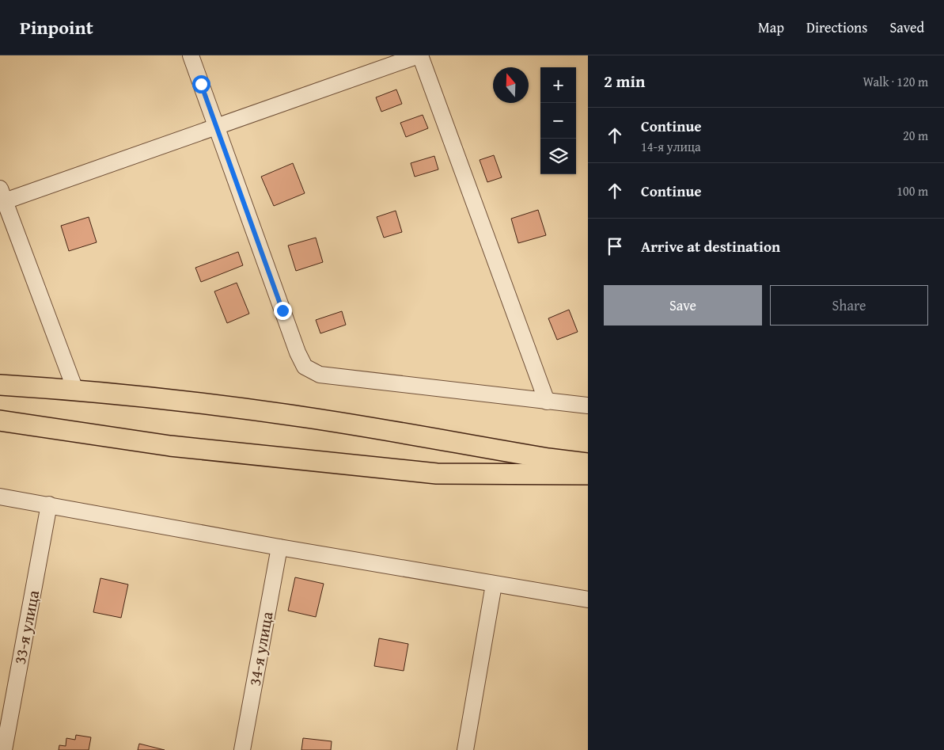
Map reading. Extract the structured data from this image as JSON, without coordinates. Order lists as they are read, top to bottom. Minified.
{"streets":{"street":["33-я улица","34-я улица"]},"north":"top","page":{"header":"Pinpoint","nav":["Map","Directions","Saved"],"heading":["2 min","Walk · 120 m"],"map_buttons":["+","−"],"list":[["Continue","14-я улица","20 m"],["Continue","100 m"],"Arrive at destination"],"buttons":["Save","Share"]}}
